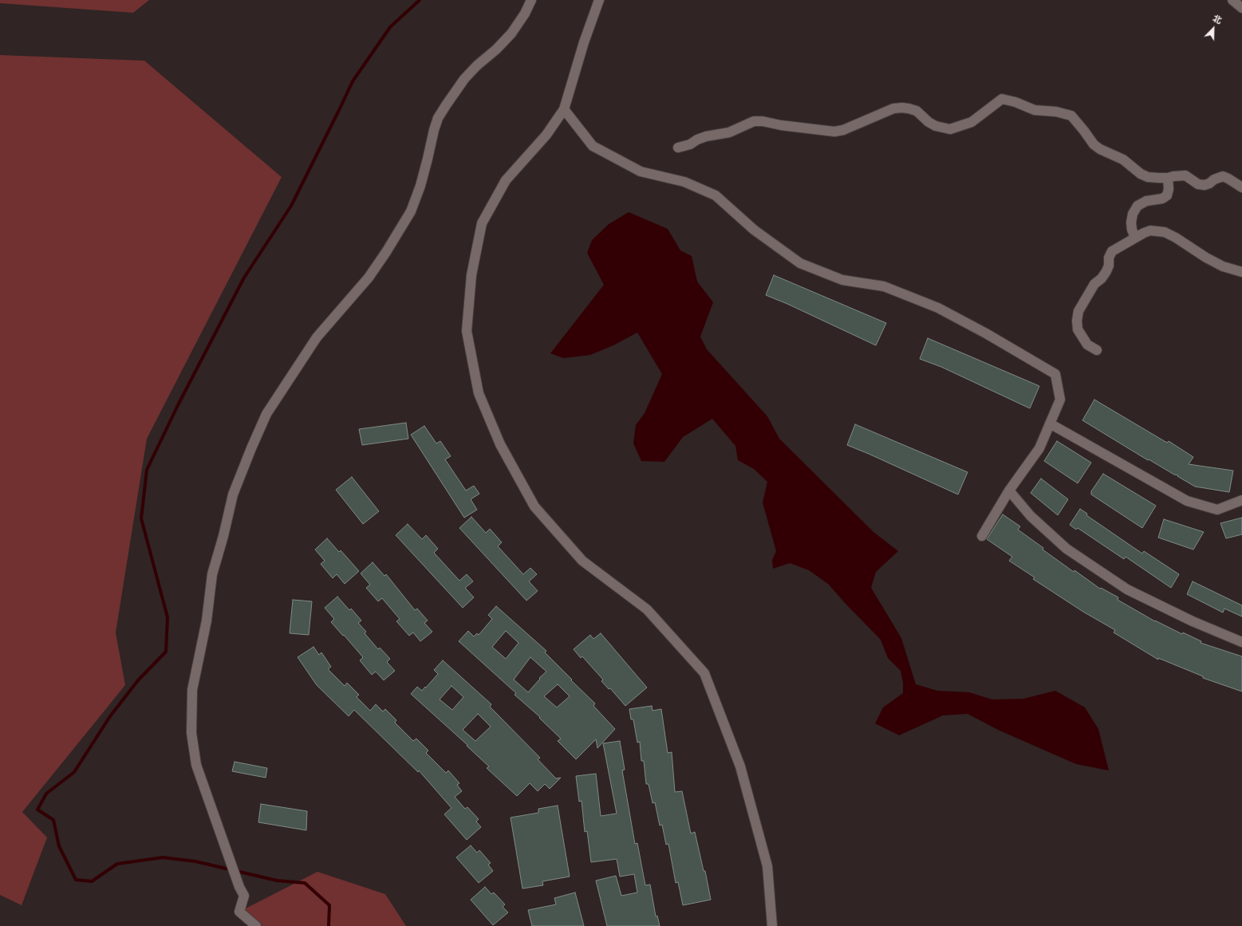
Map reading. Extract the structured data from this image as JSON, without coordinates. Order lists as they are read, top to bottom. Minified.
{"north":"top right"}
